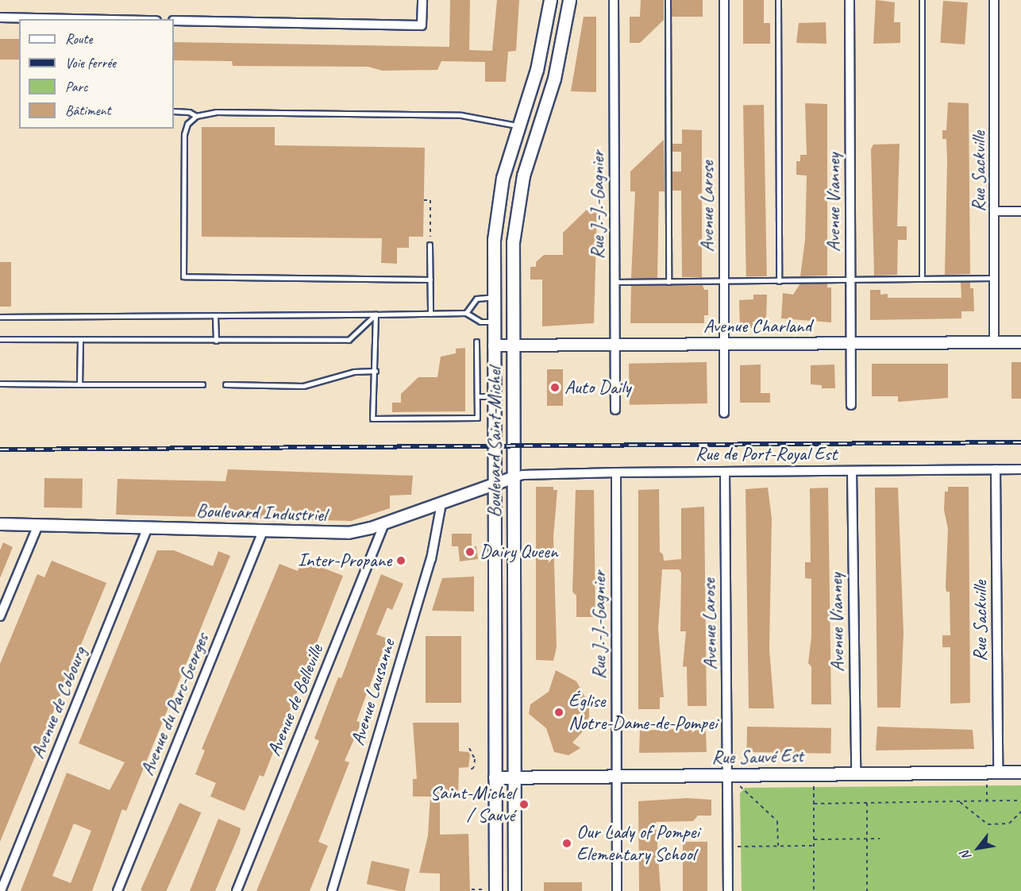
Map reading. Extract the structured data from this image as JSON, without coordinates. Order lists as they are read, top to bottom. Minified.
{"streets":{"main road":["Boulevard Saint-Michel","Rue Sauvé Est"],"street":["Rue Sackville","Avenue Vianney","Rue J.-J.-Gagnier","Avenue Larose","Avenue Charland","Rue de Port-Royal Est","Boulevard Industriel","Avenue Lausanne","Avenue de Belleville","Avenue de Cobourg","Avenue du Parc-Georges"]},"crossings":[["Rue Sackville","Avenue Charland"],["Rue Sackville","Rue de Port-Royal Est"],["Rue Sackville","Rue Sauvé Est"],["Avenue Vianney","Avenue Charland"],["Avenue Vianney","Rue de Port-Royal Est"],["Avenue Vianney","Rue Sauvé Est"],["Rue J.-J.-Gagnier","Avenue Charland"],["Rue J.-J.-Gagnier","Rue de Port-Royal Est"],["Rue J.-J.-Gagnier","Rue Sauvé Est"],["Avenue Larose","Avenue Charland"],["Avenue Larose","Rue de Port-Royal Est"],["Avenue Larose","Rue Sauvé Est"],["Avenue Charland","Boulevard Saint-Michel"],["Boulevard Saint-Michel","Rue de Port-Royal Est"],["Boulevard Saint-Michel","Boulevard Industriel"],["Boulevard Saint-Michel","Rue Sauvé Est"],["Rue de Port-Royal Est","Boulevard Industriel"],["Boulevard Industriel","Avenue Lausanne"],["Boulevard Industriel","Avenue de Belleville"],["Boulevard Industriel","Avenue de Cobourg"],["Boulevard Industriel","Avenue du Parc-Georges"]],"places":["Auto Daily","Dairy Queen","Inter-Propane","Église Notre-Dame-de-Pompei","Saint-Michel / Sauvé","Our Lady of Pompei Elementary School"],"legend":["Route","Voie ferrée","Parc","Bâtiment"],"north":"bottom left"}
